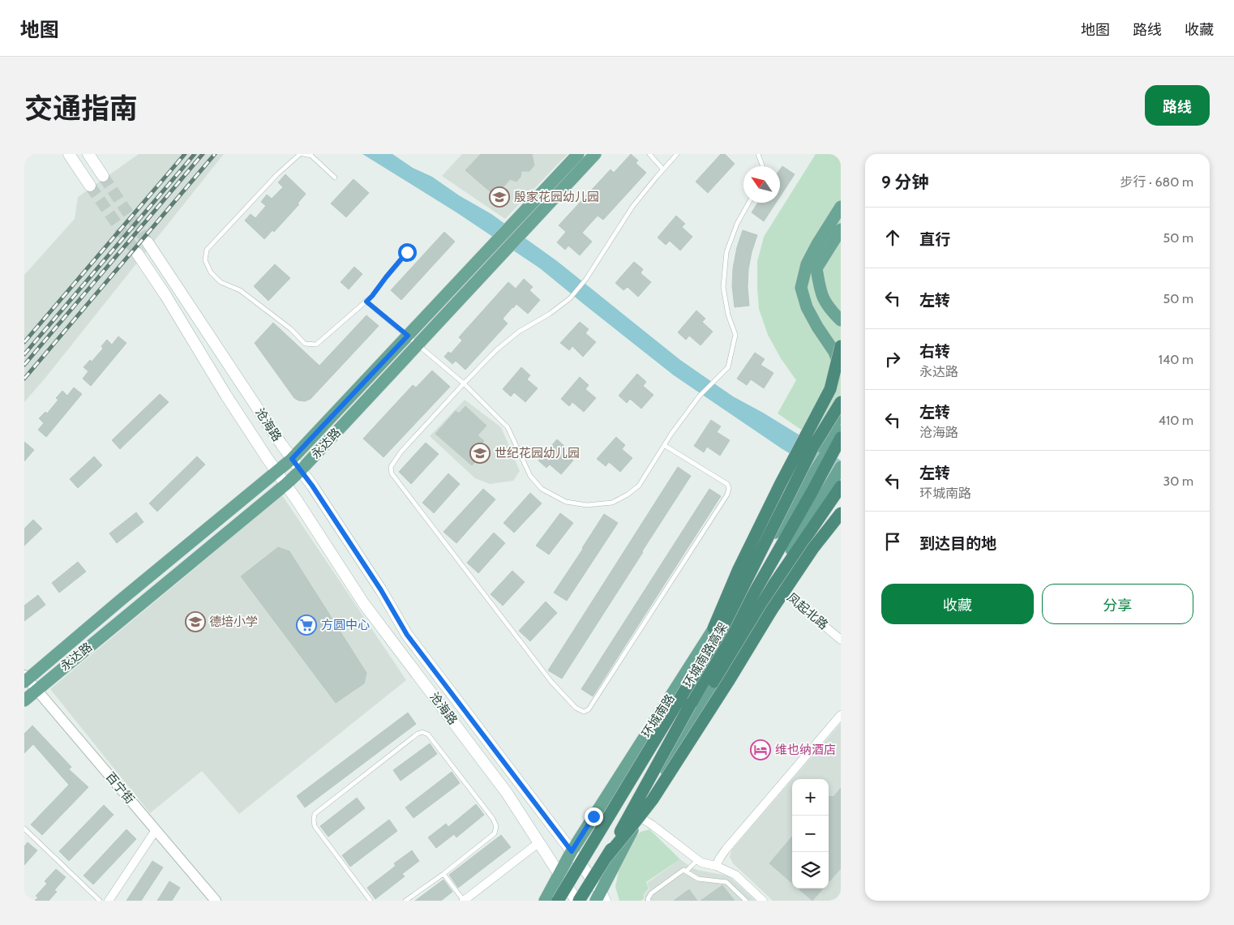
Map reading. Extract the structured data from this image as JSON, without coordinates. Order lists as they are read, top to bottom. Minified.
{"streets":{"highway":["环城南路高架"],"main road":["沧海路","永达路","环城南路"],"street":["凤起北路","百宁街"]},"crossings":[["沧海路","永达路"],["沧海路","环城南路高架"],["沧海路","环城南路"],["永达路","百宁街"],["环城南路高架","环城南路"]],"places":{"school or university":["殷家花园幼儿园","世纪花园幼儿园","德培小学"],"supermarket":["方圆中心"],"hotel":["维也纳酒店"]},"north":"top left","page":{"header":"地图","nav":["地图","路线","收藏"],"title":"交通指南","buttons":["路线",["收藏","分享"]],"heading":["9 分钟","步行 · 680 m"],"list":[["直行","50 m"],["左转","50 m"],["右转","永达路","140 m"],["左转","沧海路","410 m"],["左转","环城南路","30 m"],"到达目的地"],"map_buttons":["+","−"]}}
